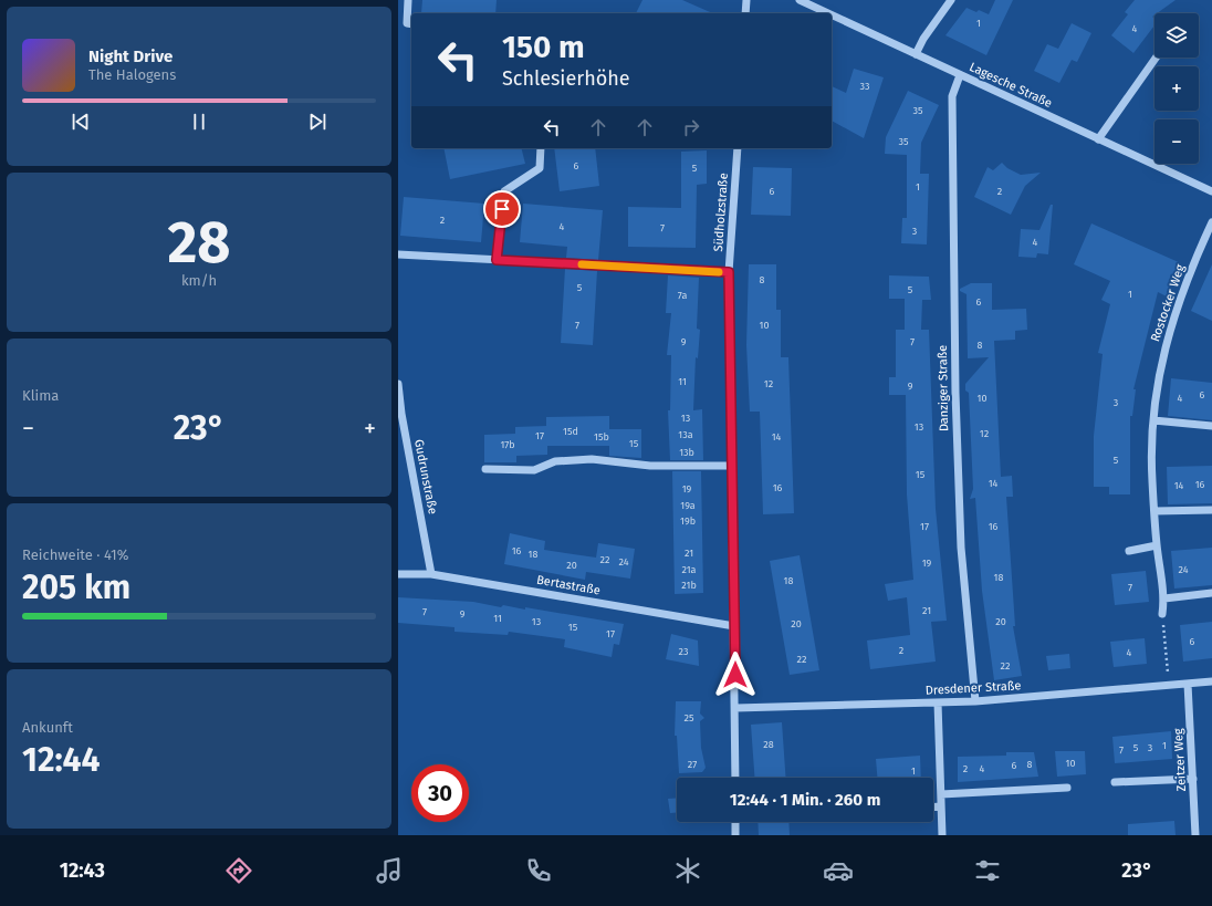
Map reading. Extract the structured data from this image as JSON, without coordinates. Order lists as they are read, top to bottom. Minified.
{"streets":{"street":["Lagesche Straße","Südholzstraße","Rostocker Weg","Danziger Straße","Gudrunstraße","Bertastraße","Dresdener Straße","Zeitzer Weg"]},"crossings":[["Lagesche Straße","Danziger Straße"],["Südholzstraße","Bertastraße"],["Südholzstraße","Dresdener Straße"],["Danziger Straße","Dresdener Straße"],["Gudrunstraße","Bertastraße"],["Dresdener Straße","Zeitzer Weg"]],"house_numbers":["1","4","33","35","35","6","5","1","6","2","2","4","7","3","4","8","5","5","1","7a","6","7","10","9","7","8","11","12","9","6","10","4","3","13","13","15d","12","13a","17","15b","14","15","17b","13b","5","15","14","16","14","16","19","19a","19b","17","16","16","21","18","22","24","19","20","21a","24","18","18","21b","7","21","7","9","11","13","20","20","15","17","6","2","23","4","22","22","25","28","1","5","3","7","10","27","8","6","2","4","1"],"page":{"map_buttons":["+","−"],"turn":["150 m","Schlesierhöhe"],"song":["Night Drive","The Halogens"],"tile":[["28","km/h"],"Klima",["Reichweite · 41%","205 km"],["Ankunft","12:44"]],"heat":["−","23°","+"],"limit":"30","trip":"12:44 · 1 Min. · 260 m","tabs":["12:43","23°"]}}
